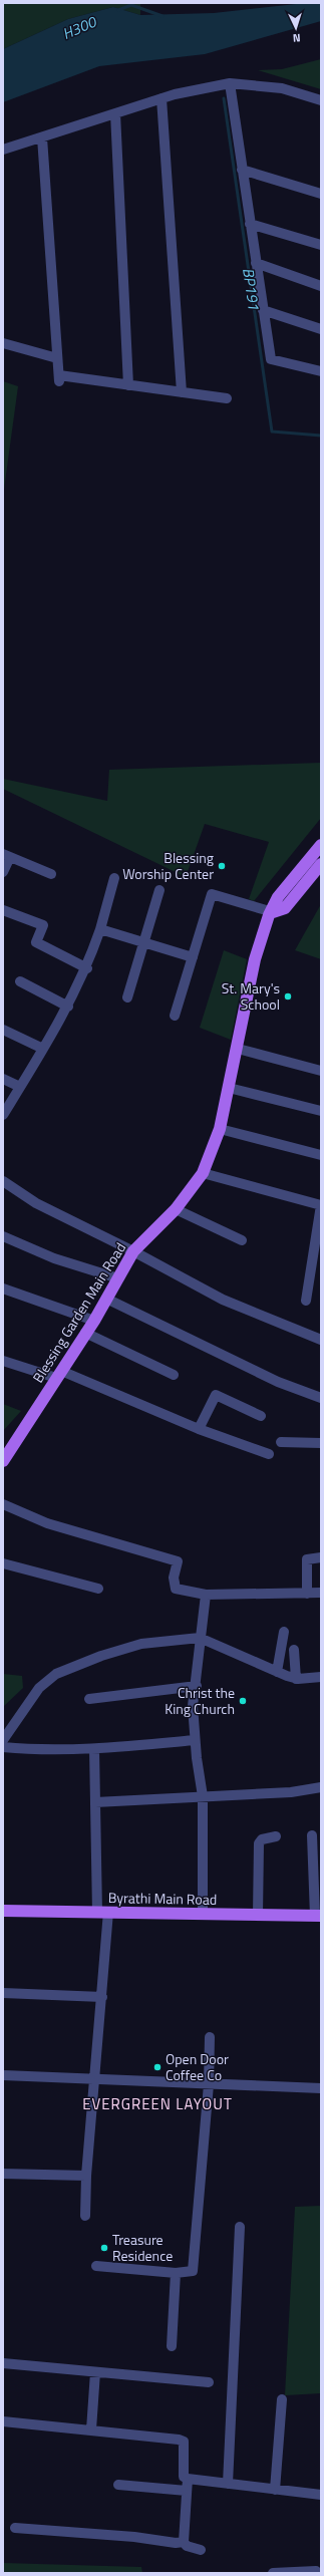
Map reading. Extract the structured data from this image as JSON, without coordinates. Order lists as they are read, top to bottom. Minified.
{"streets":{"main road":["Blessing Garden Main Road","Byrathi Main Road"]},"districts":["EVERGREEN LAYOUT"],"water":["H300","BP191"],"places":["Blessing Worship Center","St. Mary's School","Christ the King Church","Open Door Coffee Co","Treasure Residence"],"north":"bottom"}
